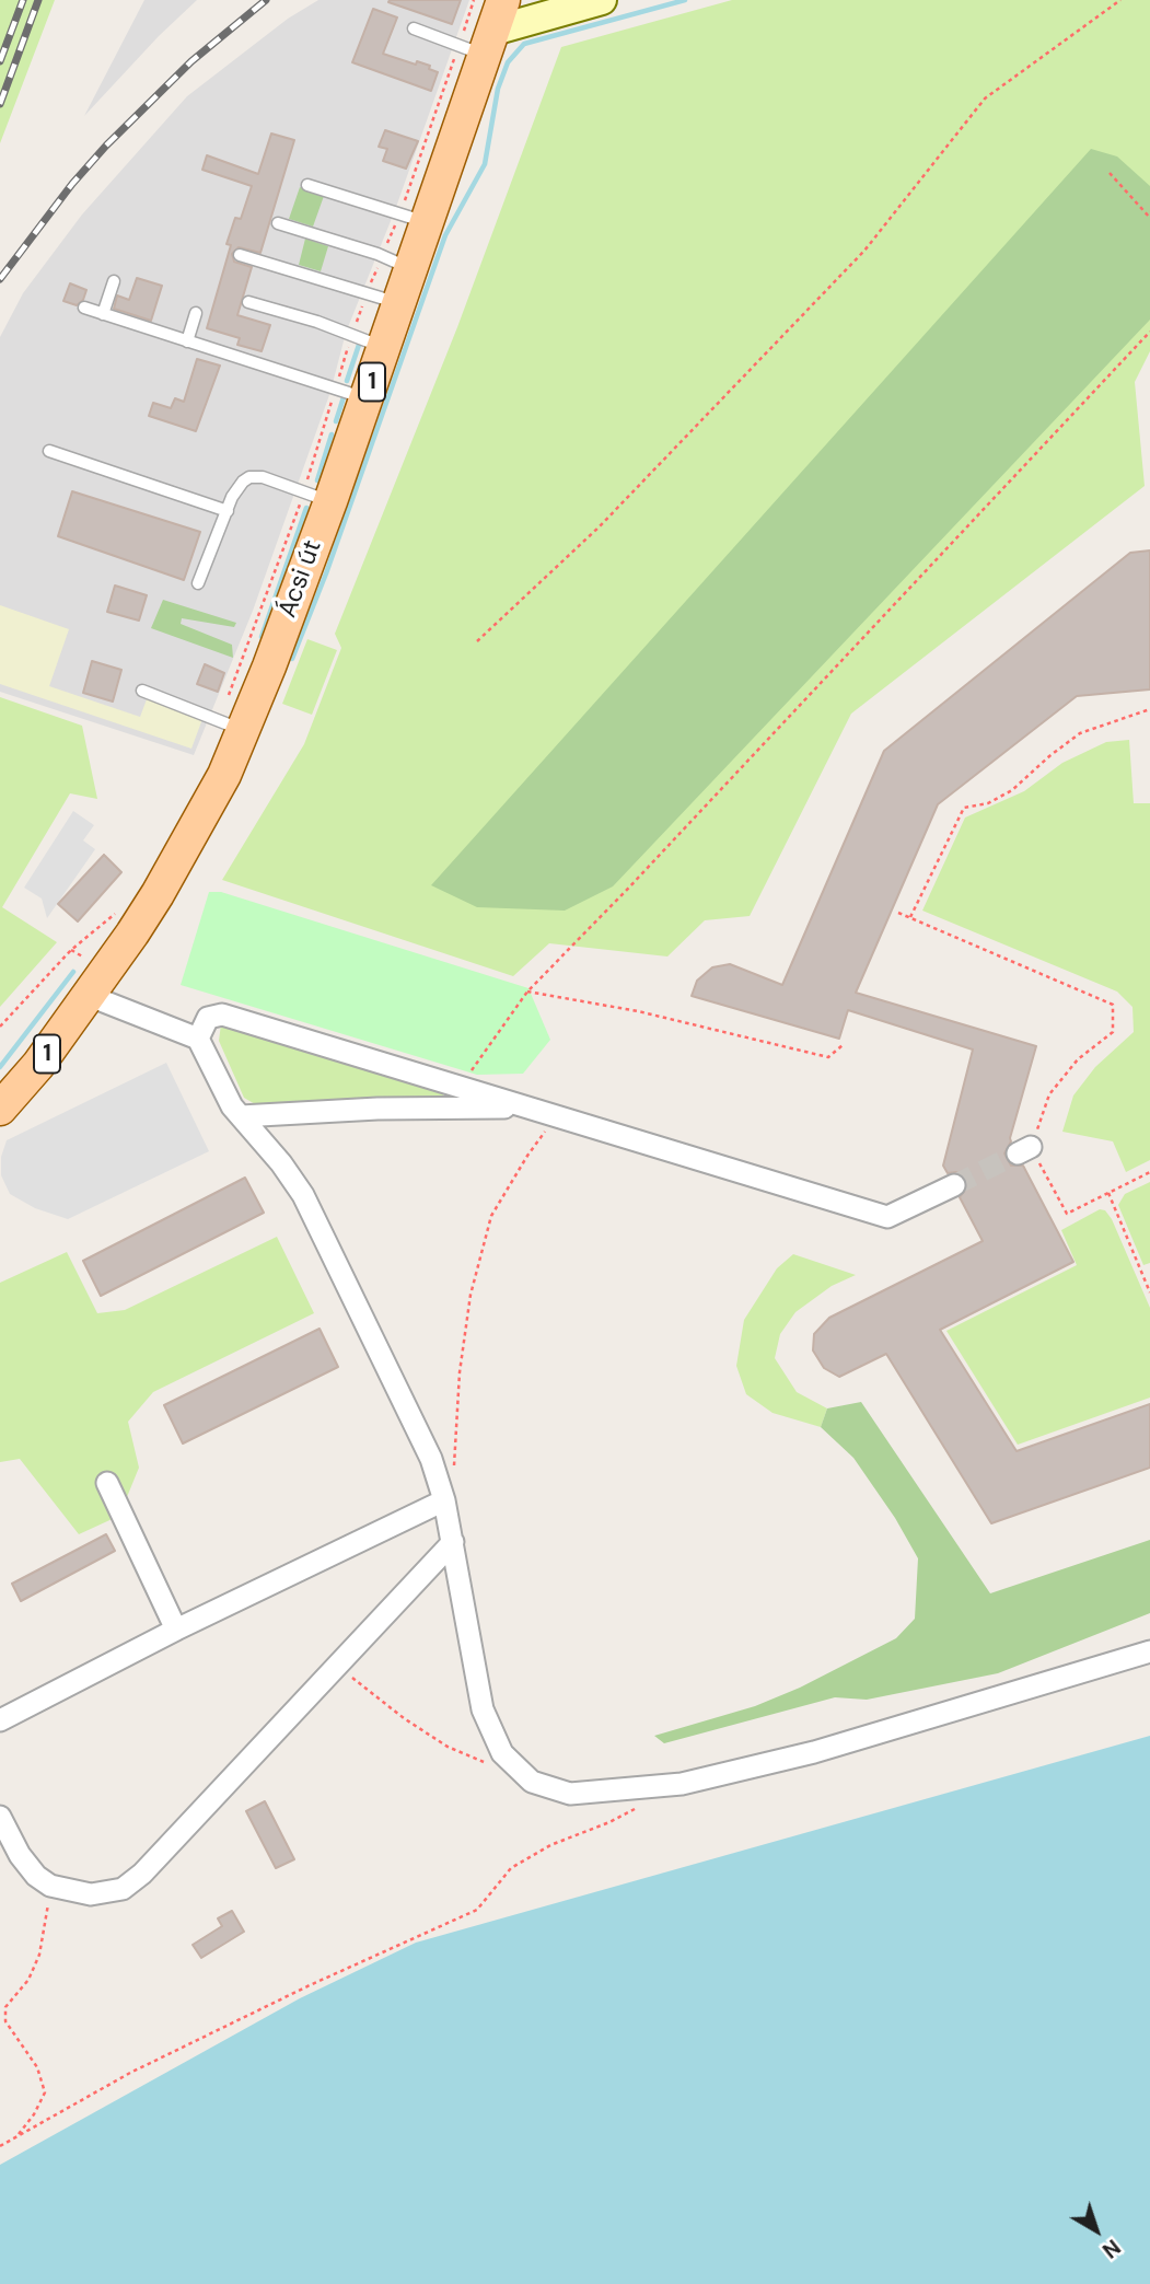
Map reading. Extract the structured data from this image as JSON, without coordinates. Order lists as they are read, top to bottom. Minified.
{"streets":{"main road":["1","Ácsi út"]},"north":"bottom right"}
